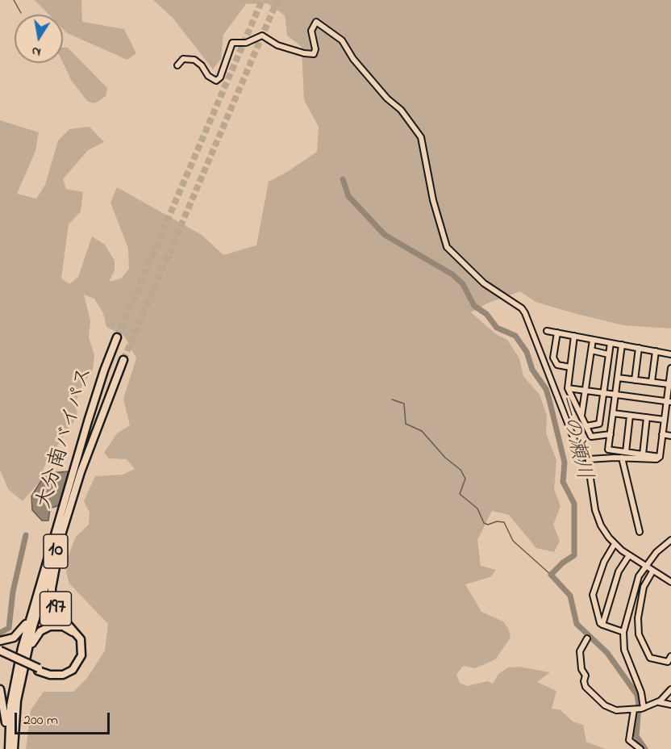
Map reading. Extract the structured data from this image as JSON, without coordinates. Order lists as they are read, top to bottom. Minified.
{"streets":{"highway":["大分南バイパス","10","197"]},"crossings":[["大分南バイパス","197"]],"water":["一の瀬川"],"scale_bar":"200 m","north":"bottom"}
